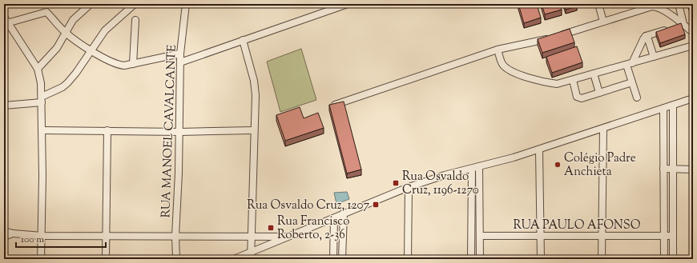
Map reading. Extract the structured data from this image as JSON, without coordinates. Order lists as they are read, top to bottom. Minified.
{"streets":{"street":["RUA MANOEL CAVALCANTE","RUA PAULO AFONSO"]},"places":{"other":["Colégio Padre Anchieta"],"transit":["Rua Osvaldo Cruz, 1196-1270","Rua Osvaldo Cruz, 1207","Rua Francisco Roberto, 2-36"]},"scale_bar":"100 m"}
